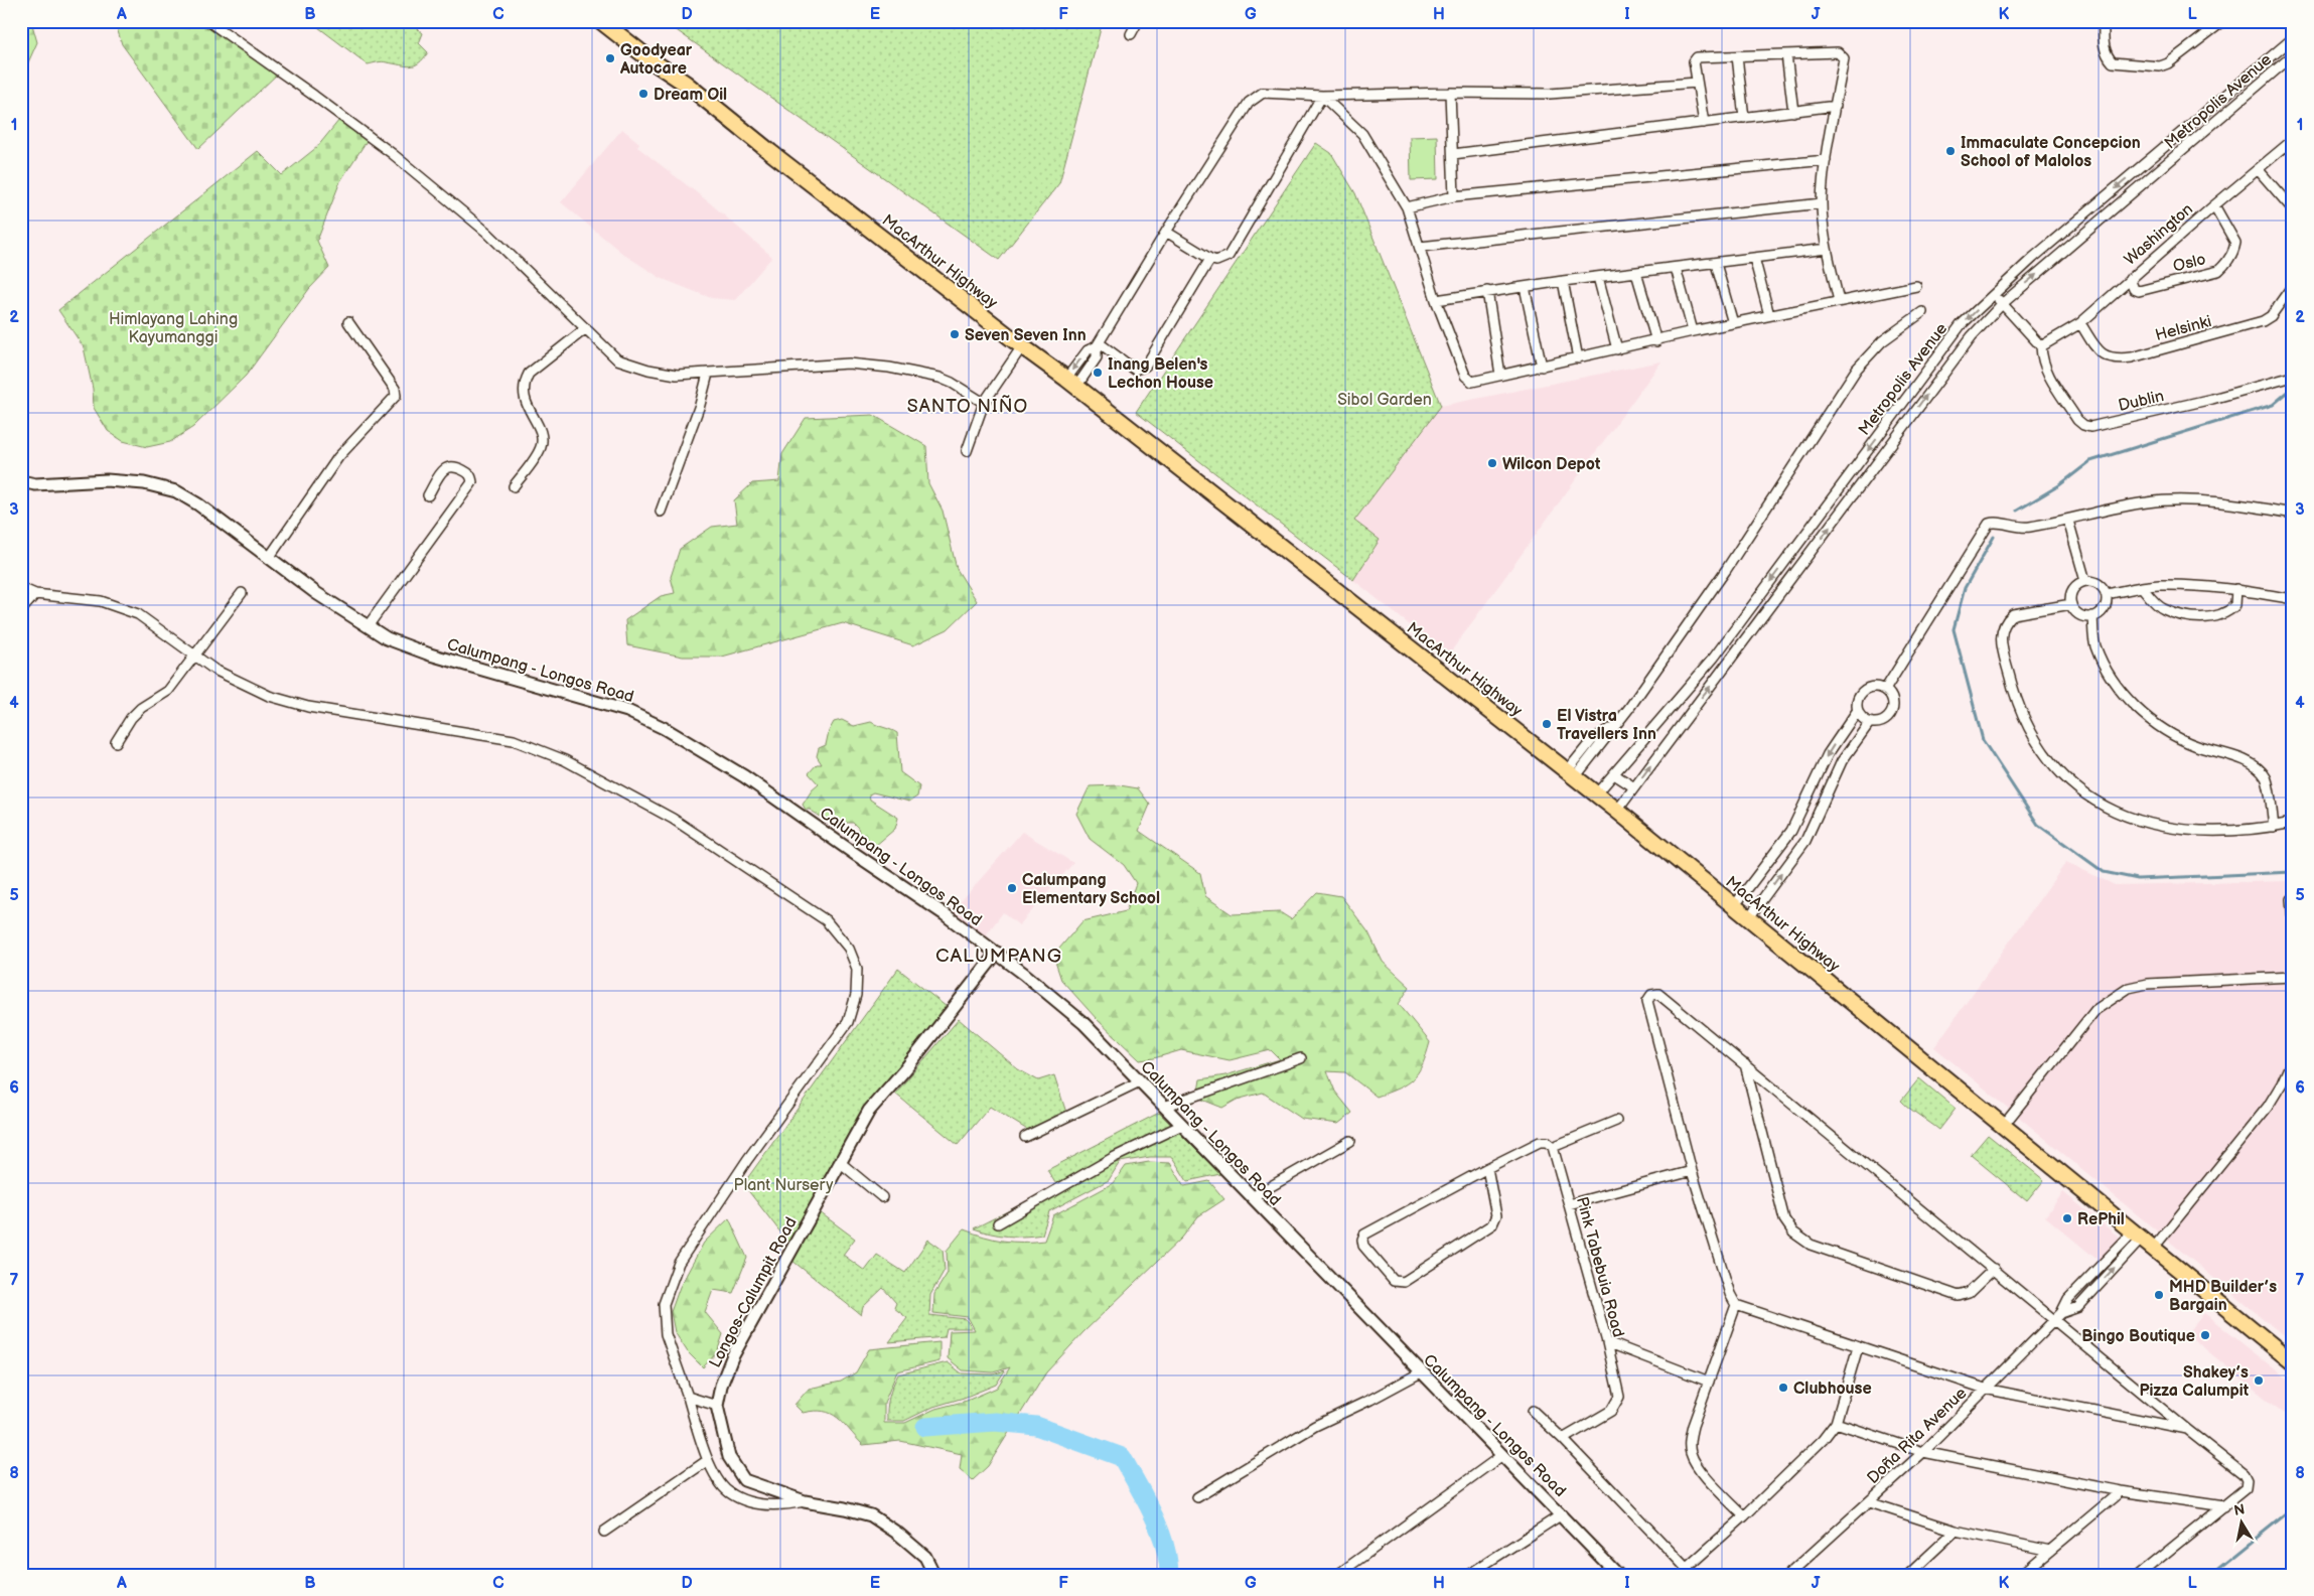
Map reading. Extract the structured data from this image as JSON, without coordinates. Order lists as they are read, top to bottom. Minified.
{"streets":{"highway":["MacArthur Highway"],"street":["Metropolis Avenue","Washington","Oslo","Helsinki","Dublin","Calumpang - Longos Road","Pink Tabebuia Road","Longos-Calumpit Road","Doña Rita Avenue"]},"crossings":[["Metropolis Avenue","MacArthur Highway"],["Washington","Oslo"],["Washington","Helsinki"],["Washington","Dublin"],["MacArthur Highway","Doña Rita Avenue"],["Calumpang - Longos Road","Longos-Calumpit Road"]],"districts":["SANTO NIÑO","CALUMPANG"],"parks":["Himlayang Lahing Kayumanggi","Sibol Garden","Plant Nursery"],"places":["Goodyear Autocare","Dream Oil","Immaculate Concepcion School of Malolos","Seven Seven Inn","Inang Belen's Lechon House","Wilcon Depot","El Vistra Travellers Inn","Calumpang Elementary School","RePhil","MHD Builder’s Bargain","Bingo Boutique","Shakey’s Pizza Calumpit","Clubhouse"],"north":"top","grid":{"columns":["A","B","C","D","E","F","G","H","I","J","K","L"],"rows":["1","2","3","4","5","6","7","8"]}}
